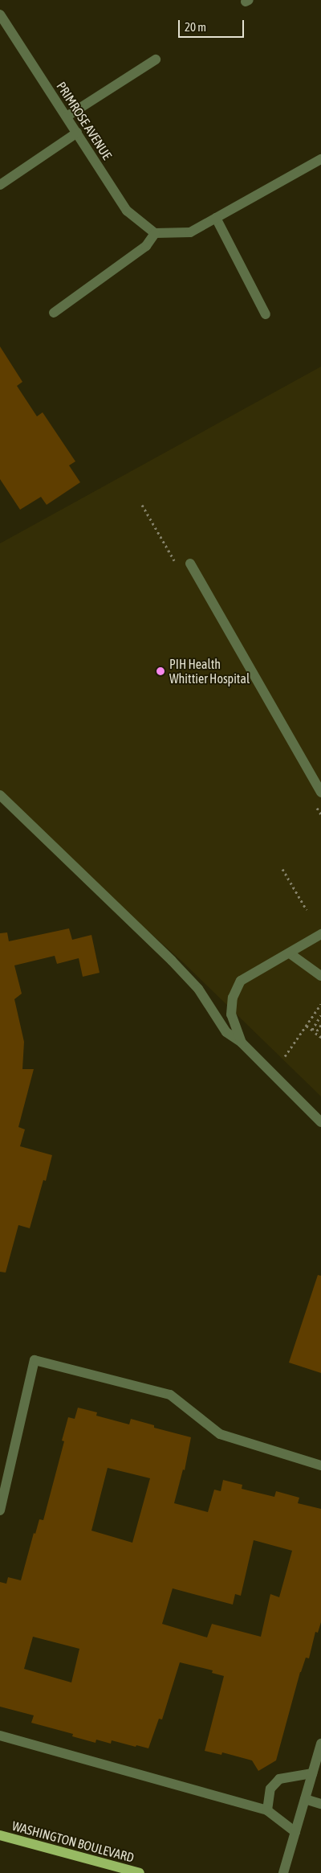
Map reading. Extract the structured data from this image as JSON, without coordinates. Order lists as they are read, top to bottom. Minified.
{"streets":{"main road":["WASHINGTON BOULEVARD"],"street":["PRIMROSE AVENUE"]},"places":["PIH Health Whittier Hospital"],"scale_bar":"20 m"}
